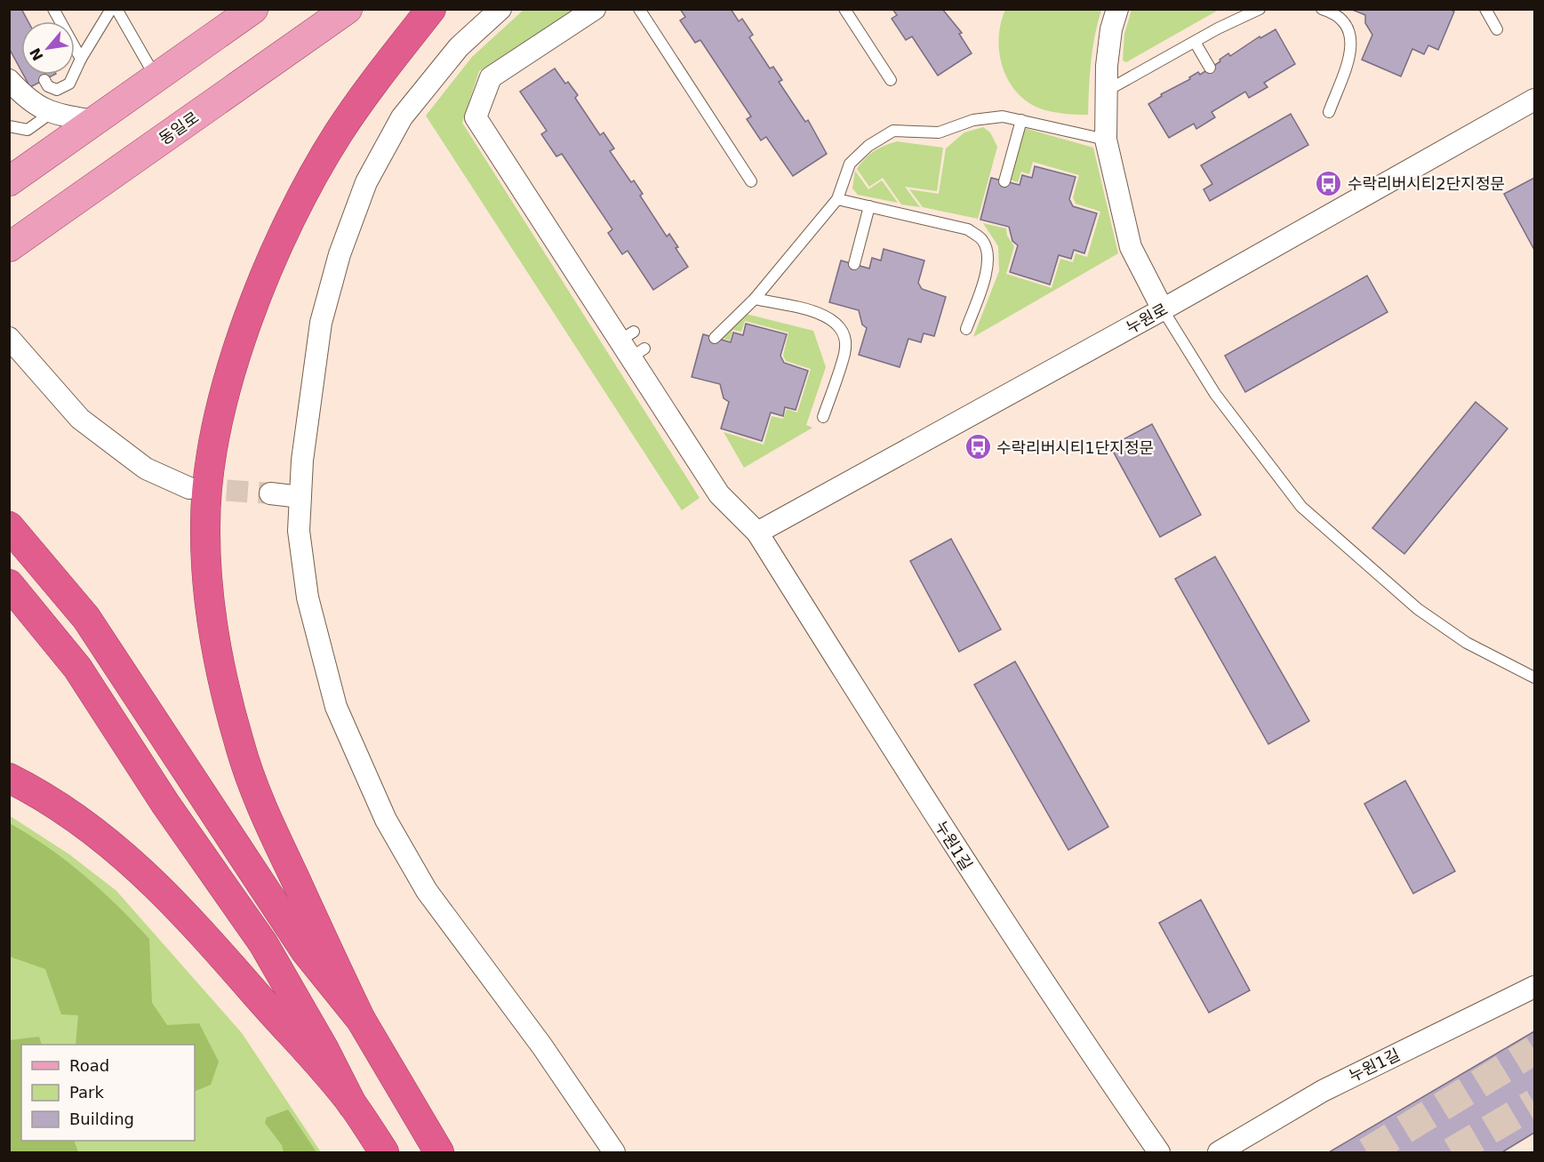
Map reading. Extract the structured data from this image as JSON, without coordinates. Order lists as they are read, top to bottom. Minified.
{"streets":{"main road":["동일로"],"street":["누원로","누원1길"]},"crossings":[["누원로","누원1길"]],"places":{"bus stop":["수락리버시티2단지정문","수락리버시티1단지정문"]},"legend":["Road","Park","Building"],"north":"bottom left"}
